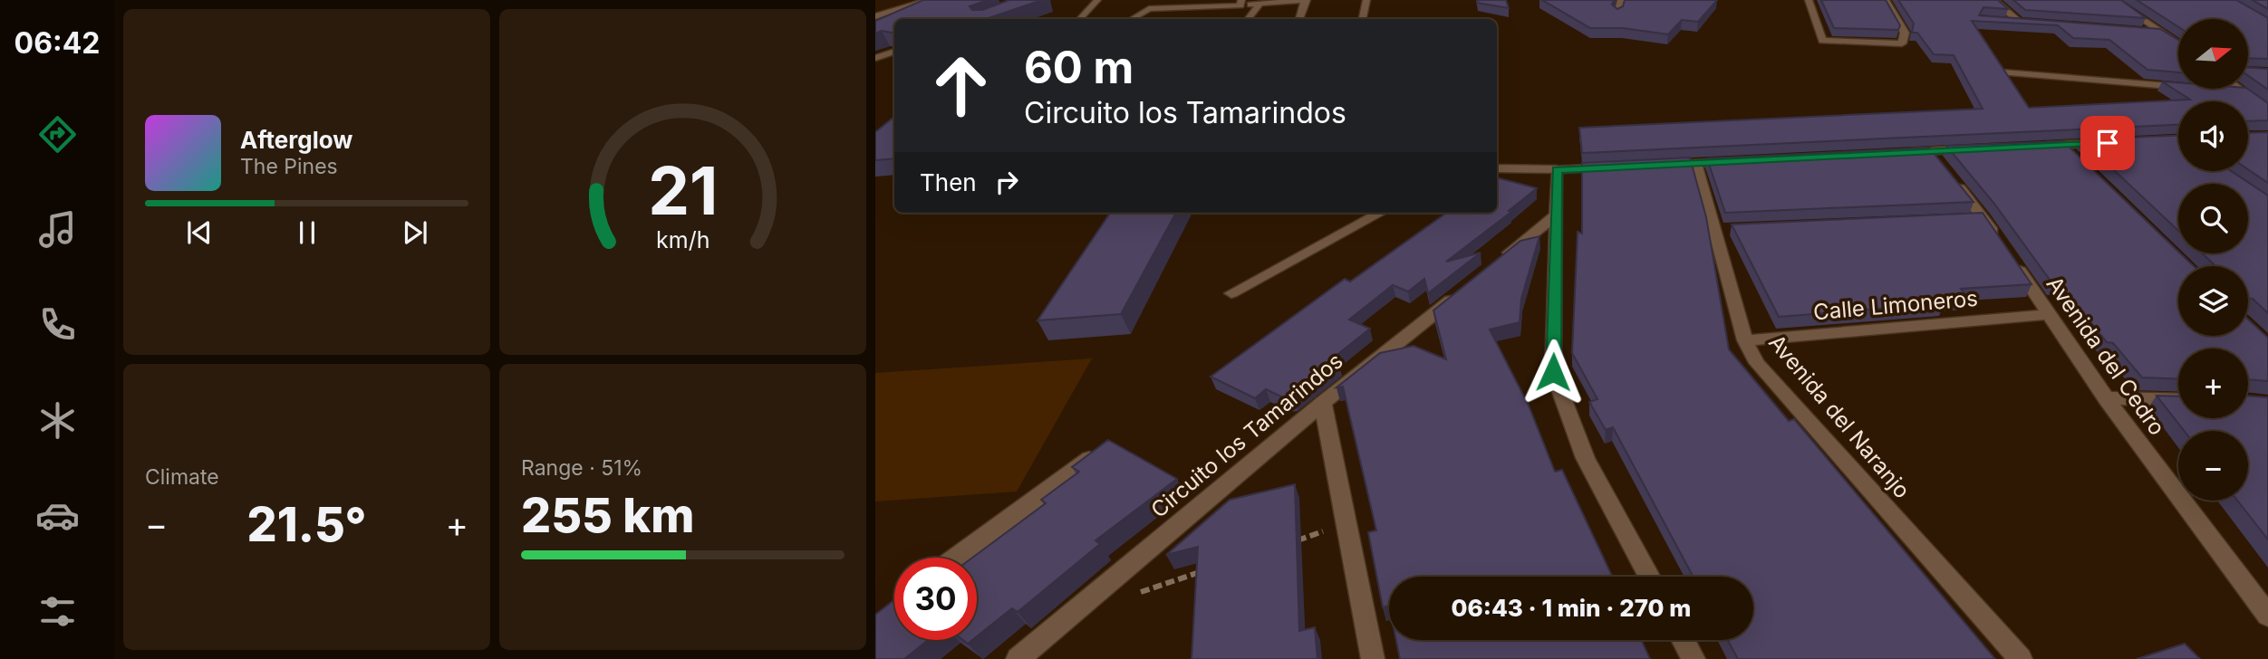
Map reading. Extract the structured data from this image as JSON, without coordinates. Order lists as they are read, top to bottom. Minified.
{"streets":{"street":["Calle Limoneros","Avenida del Cedro","Avenida del Naranjo","Circuito los Tamarindos"]},"crossings":[["Calle Limoneros","Avenida del Cedro"],["Calle Limoneros","Avenida del Naranjo"]],"north":"right","page":{"tabs":"06:42","map_buttons":["+","−"],"turn":["60 m","Circuito los Tamarindos"],"song":["Afterglow","The Pines"],"then":"Then","tile":["Climate",["Range · 51%","255 km"]],"heat":["−","21.5°","+"],"limit":"30","trip":"06:43 · 1 min · 270 m","gauge":["21","km/h"]}}
